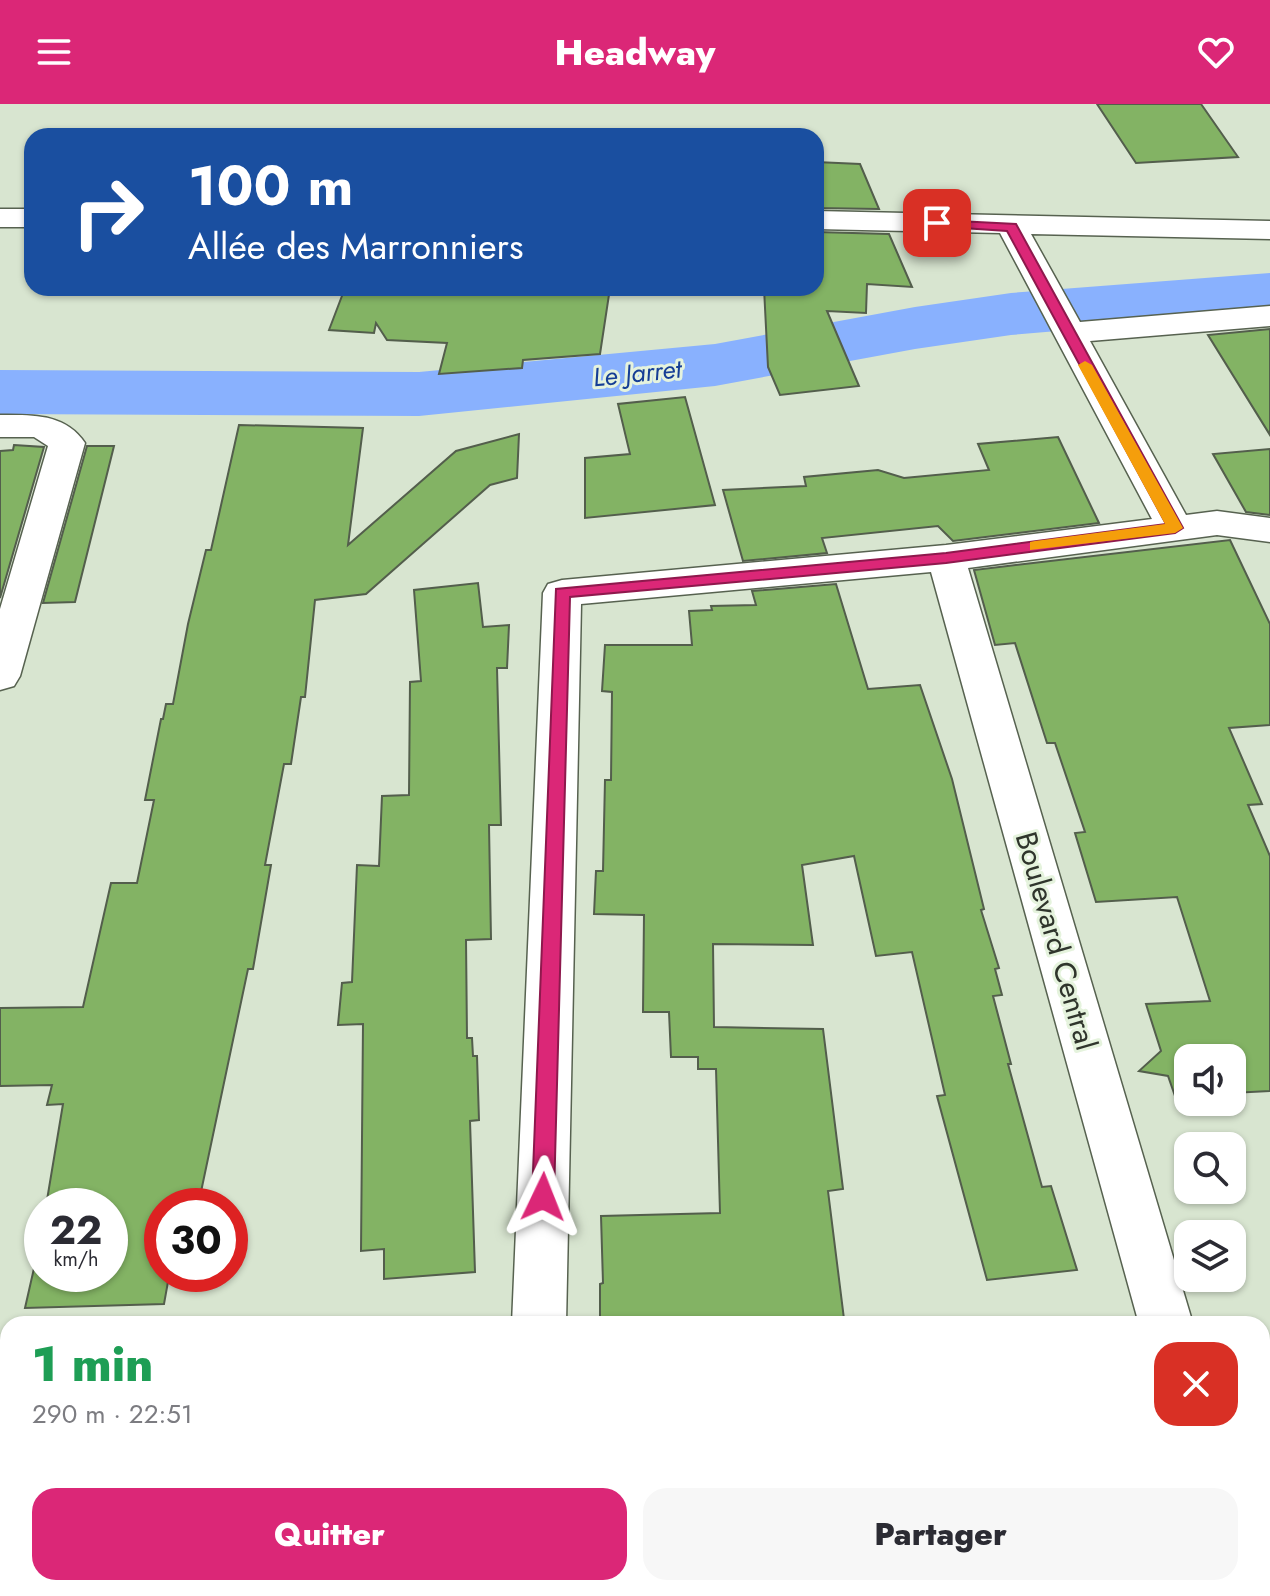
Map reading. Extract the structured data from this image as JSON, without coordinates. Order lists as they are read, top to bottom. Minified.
{"streets":{"street":["Boulevard Central"]},"water":["Le Jarret"],"page":{"header":"Headway","turn":["100 m","Allée des Marronniers"],"speed":"22 km/h","limit":"30","heading":["1 min","290 m · 22:51"],"buttons":["Quitter","Partager"]}}
